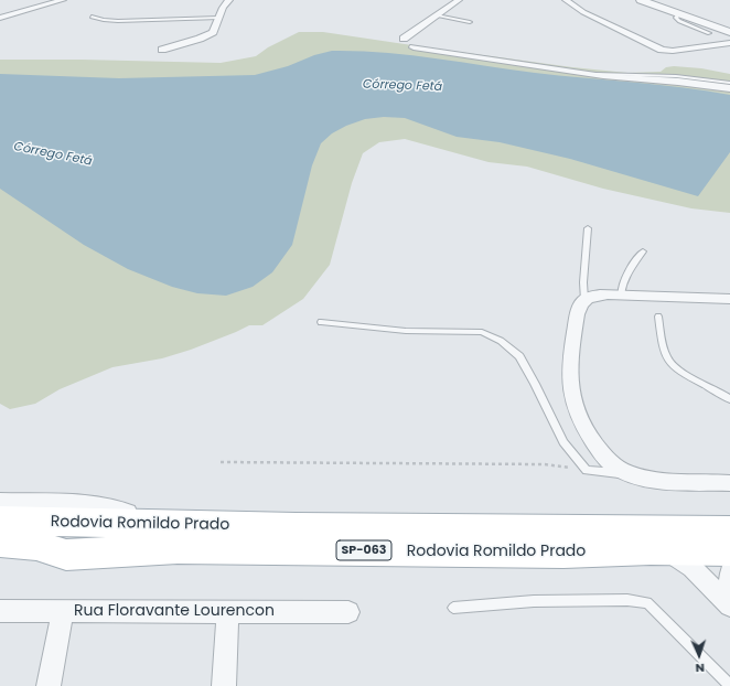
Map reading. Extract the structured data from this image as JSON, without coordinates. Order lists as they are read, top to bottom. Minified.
{"streets":{"main road":["Rodovia Romildo Prado","SP-063"],"street":["Rua Floravante Lourencon"]},"water":["Córrego Fetá"],"north":"bottom"}
